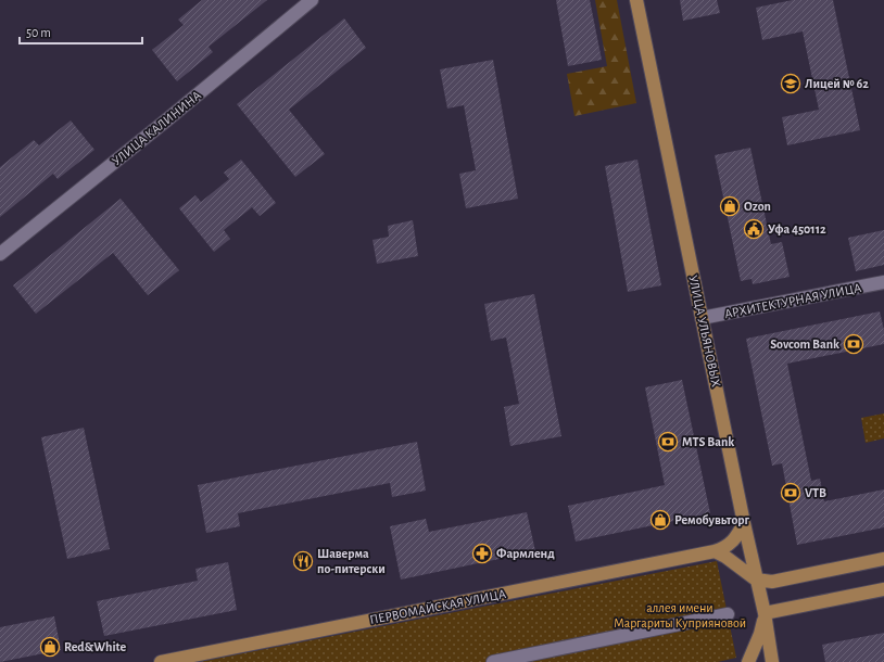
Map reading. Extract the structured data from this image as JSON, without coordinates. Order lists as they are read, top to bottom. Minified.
{"streets":{"main road":["УЛИЦА УЛЬЯНОВЫХ","ПЕРВОМАЙСКАЯ УЛИЦА"],"street":["УЛИЦА КАЛИНИНА","АРХИТЕКТУРНАЯ УЛИЦА"]},"crossings":[["АРХИТЕКТУРНАЯ УЛИЦА","УЛИЦА УЛЬЯНОВЫХ"],["УЛИЦА УЛЬЯНОВЫХ","ПЕРВОМАЙСКАЯ УЛИЦА"]],"parks":["аллея имени Маргариты Куприяновой"],"places":{"school or university":["Лицей № 62"],"shop":["Ozon","Ремобувьторг","Red&White"],"public building":["Уфа 450112"],"bank":["Sovcom Bank","MTS Bank","VTB"],"pharmacy":["Фармленд"],"restaurant":["Шаверма по-питерски"]},"scale_bar":"50 m"}
